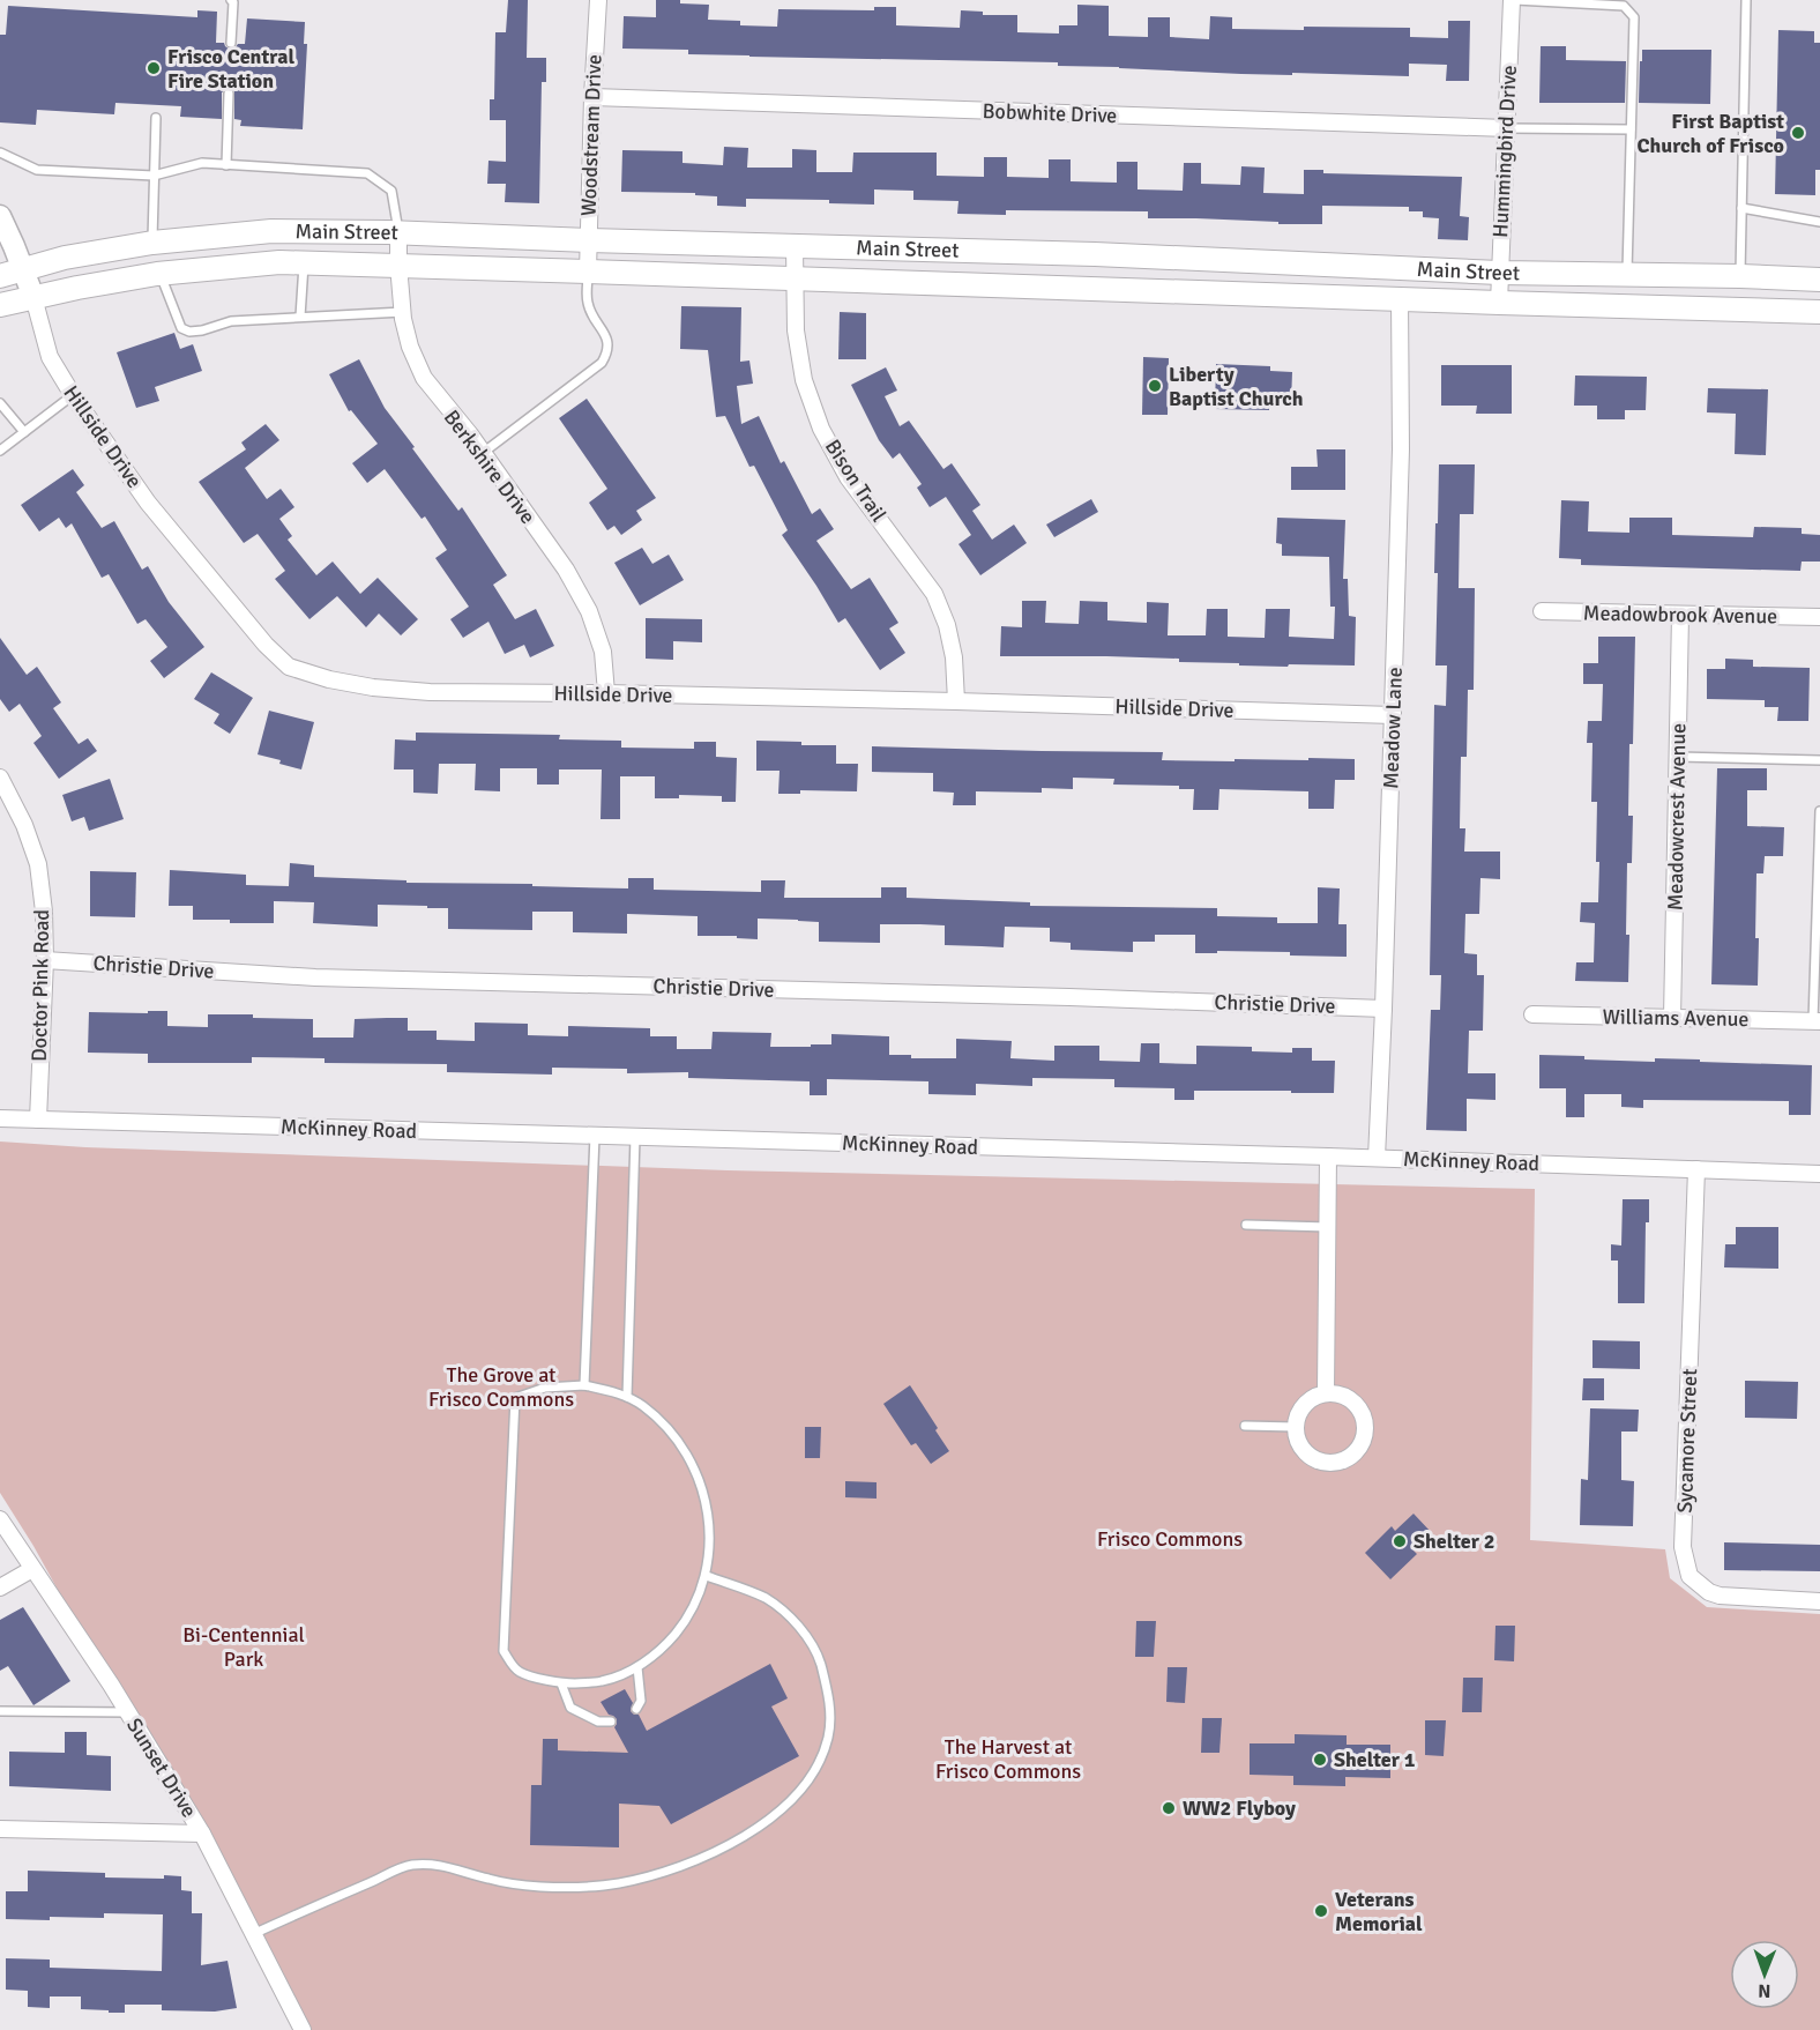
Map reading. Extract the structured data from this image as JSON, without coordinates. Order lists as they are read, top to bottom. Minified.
{"streets":{"main road":["Main Street"],"street":["Bobwhite Drive","Woodstream Drive","Hummingbird Drive","Hillside Drive","Berkshire Drive","Bison Trail","Meadowbrook Avenue","Meadow Lane","Meadowcrest Avenue","Christie Drive","Doctor Pink Road","Williams Avenue","McKinney Road","Sycamore Street","Sunset Drive"]},"crossings":[["Bobwhite Drive","Woodstream Drive"],["Bobwhite Drive","Hummingbird Drive"],["Woodstream Drive","Main Street"],["Hummingbird Drive","Main Street"],["Main Street","Hillside Drive"],["Main Street","Berkshire Drive"],["Main Street","Bison Trail"],["Main Street","Meadow Lane"],["Hillside Drive","Berkshire Drive"],["Hillside Drive","Bison Trail"],["Hillside Drive","Meadow Lane"],["Meadowbrook Avenue","Meadowcrest Avenue"],["Meadow Lane","Christie Drive"],["Meadow Lane","McKinney Road"],["Meadowcrest Avenue","Williams Avenue"],["Christie Drive","Doctor Pink Road"],["Doctor Pink Road","McKinney Road"],["McKinney Road","Sycamore Street"]],"parks":["The Grove at Frisco Commons","Frisco Commons","Bi-Centennial Park","The Harvest at Frisco Commons"],"places":["Frisco Central Fire Station","First Baptist Church of Frisco","Liberty Baptist Church","Shelter 2","Shelter 1","WW2 Flyboy","Veterans Memorial"],"north":"bottom"}
